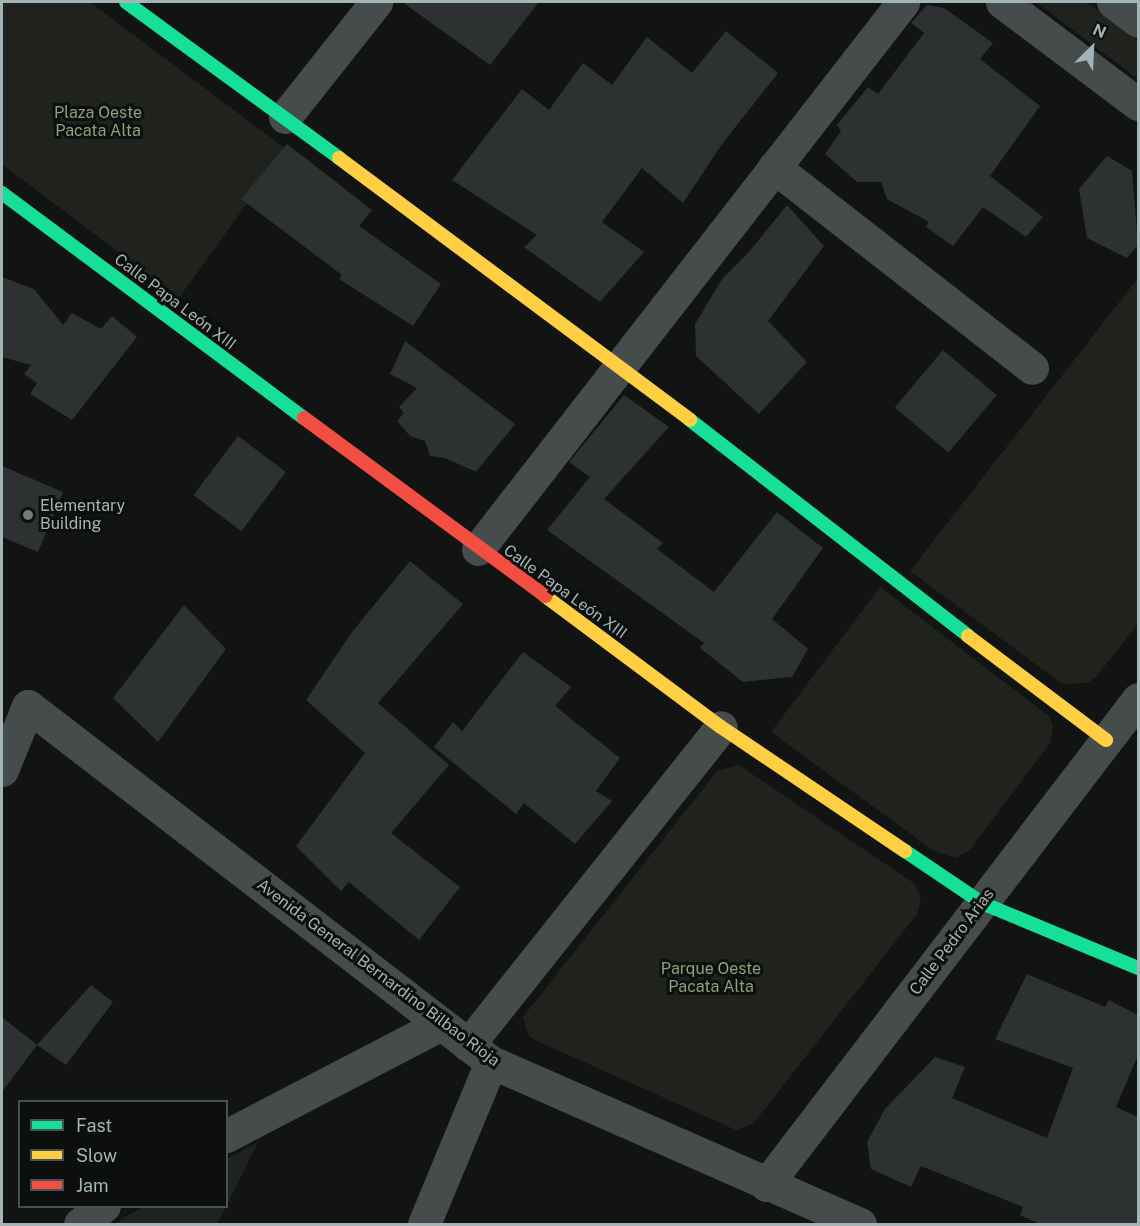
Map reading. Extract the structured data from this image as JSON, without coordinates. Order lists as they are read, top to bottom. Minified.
{"streets":{"street":["Calle Papa León XIII","Calle Pedro Arias","Avenida General Bernardino Bilbao Rioja"]},"crossings":[["Calle Papa León XIII","Calle Pedro Arias"],["Calle Pedro Arias","Avenida General Bernardino Bilbao Rioja"]],"parks":["Plaza Oeste Pacata Alta","Parque Oeste Pacata Alta"],"places":["Elementary Building"],"legend":["Fast","Slow","Jam"],"north":"top right"}
